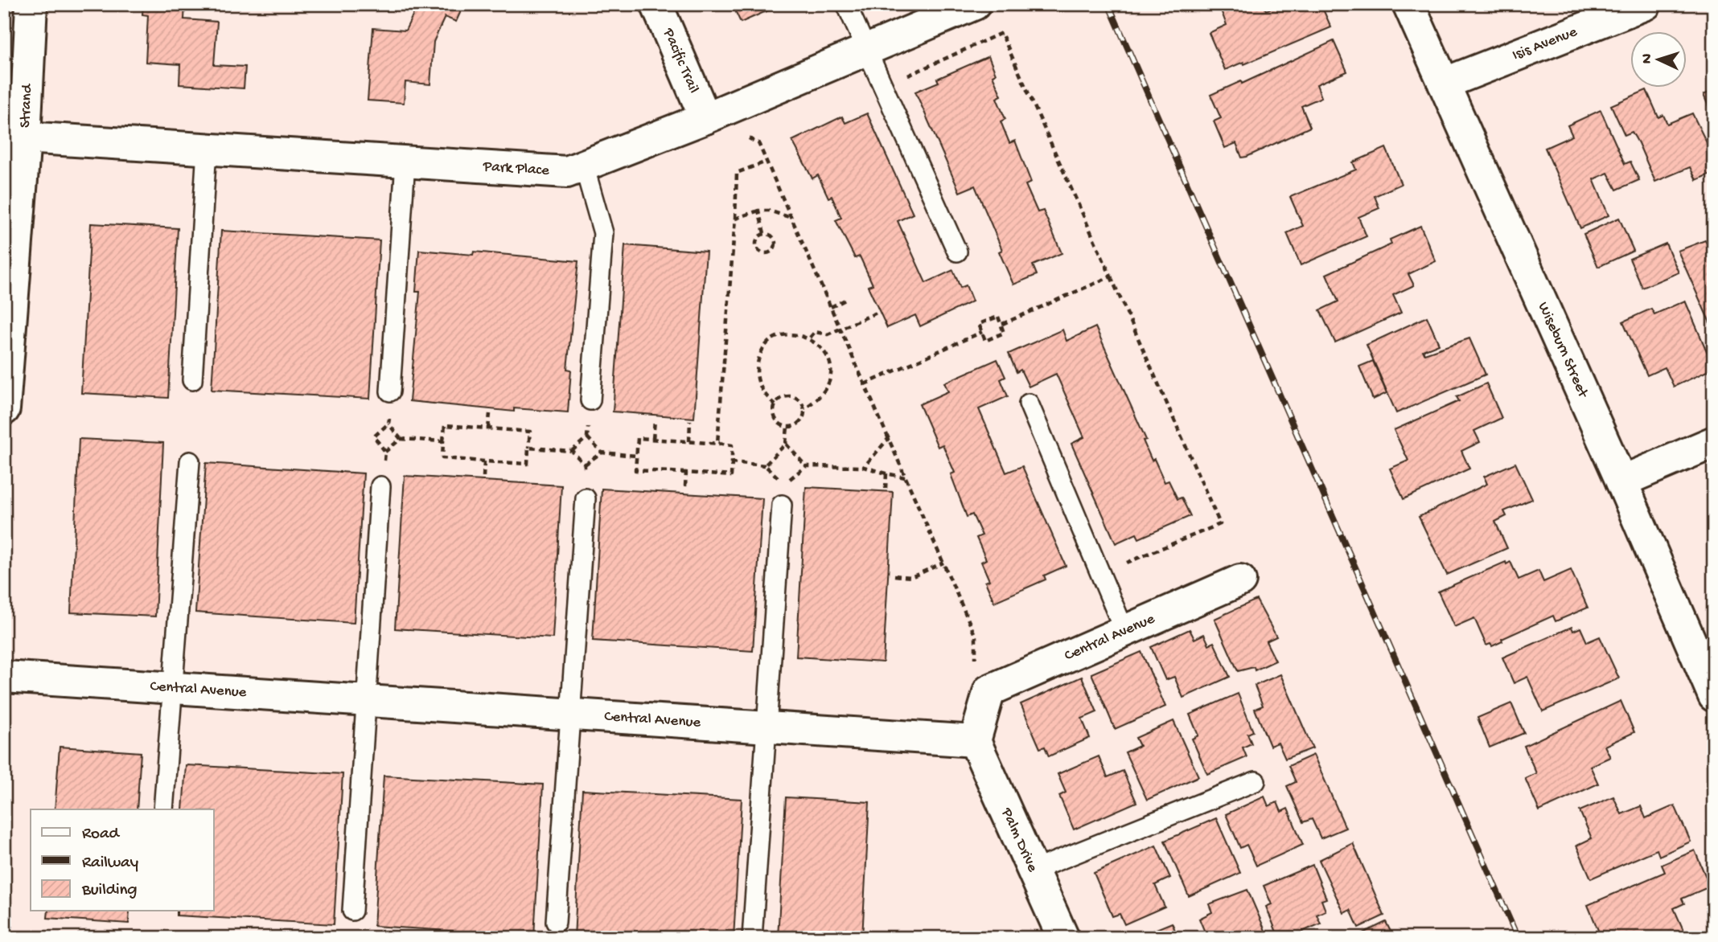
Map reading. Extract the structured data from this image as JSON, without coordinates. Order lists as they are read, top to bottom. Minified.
{"streets":{"street":["Isis Avenue","Pacific Trail","Strand","Park Place","Wiseburn Street","Central Avenue","Palm Drive"]},"crossings":[["Isis Avenue","Wiseburn Street"],["Pacific Trail","Park Place"],["Strand","Park Place"],["Central Avenue","Palm Drive"]],"legend":["Road","Railway","Building"],"north":"left"}
